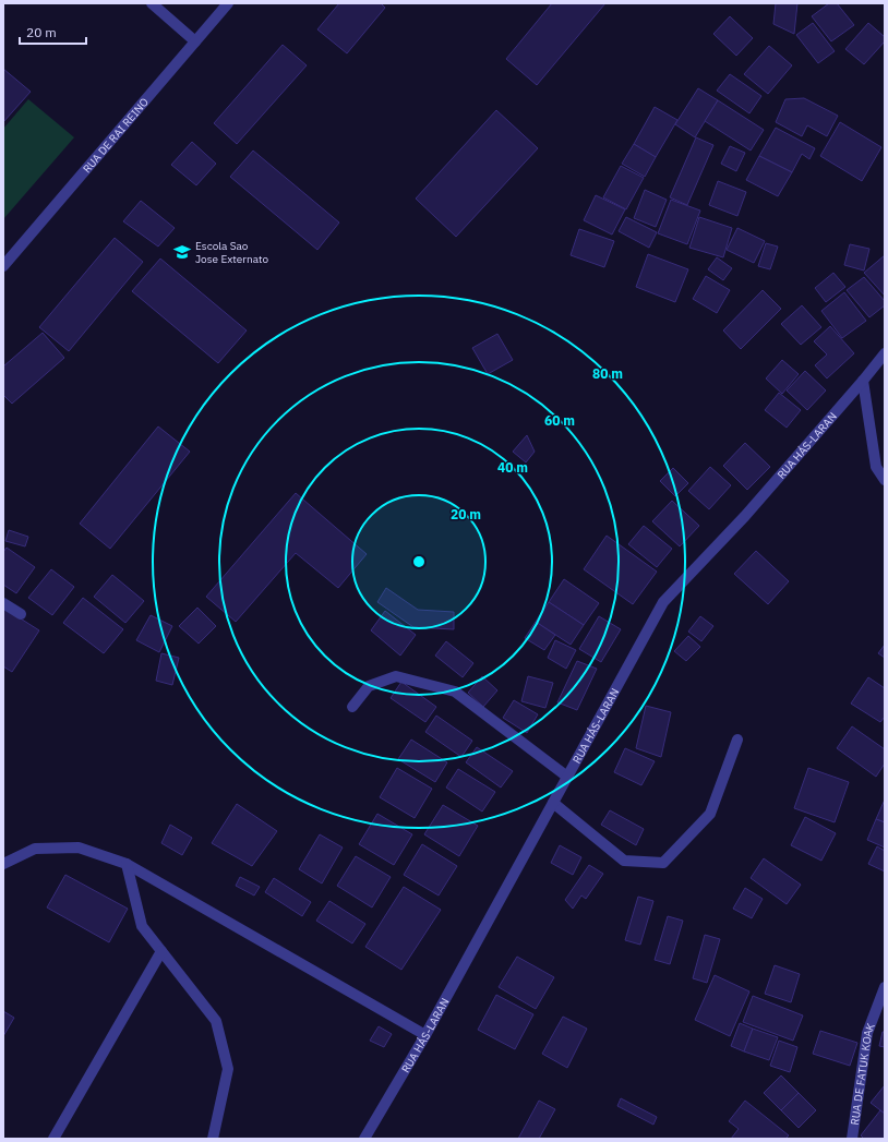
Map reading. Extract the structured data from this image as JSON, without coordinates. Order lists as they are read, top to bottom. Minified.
{"streets":{"street":["RUA DE RAI REINO","RUA HÁS-LARAN","RUA DE FATUK KOAK"]},"places":{"school or university":["Escola Sao Jose Externato"]},"scale_bar":"20 m","rings":["80 m","60 m","40 m","20 m"]}
